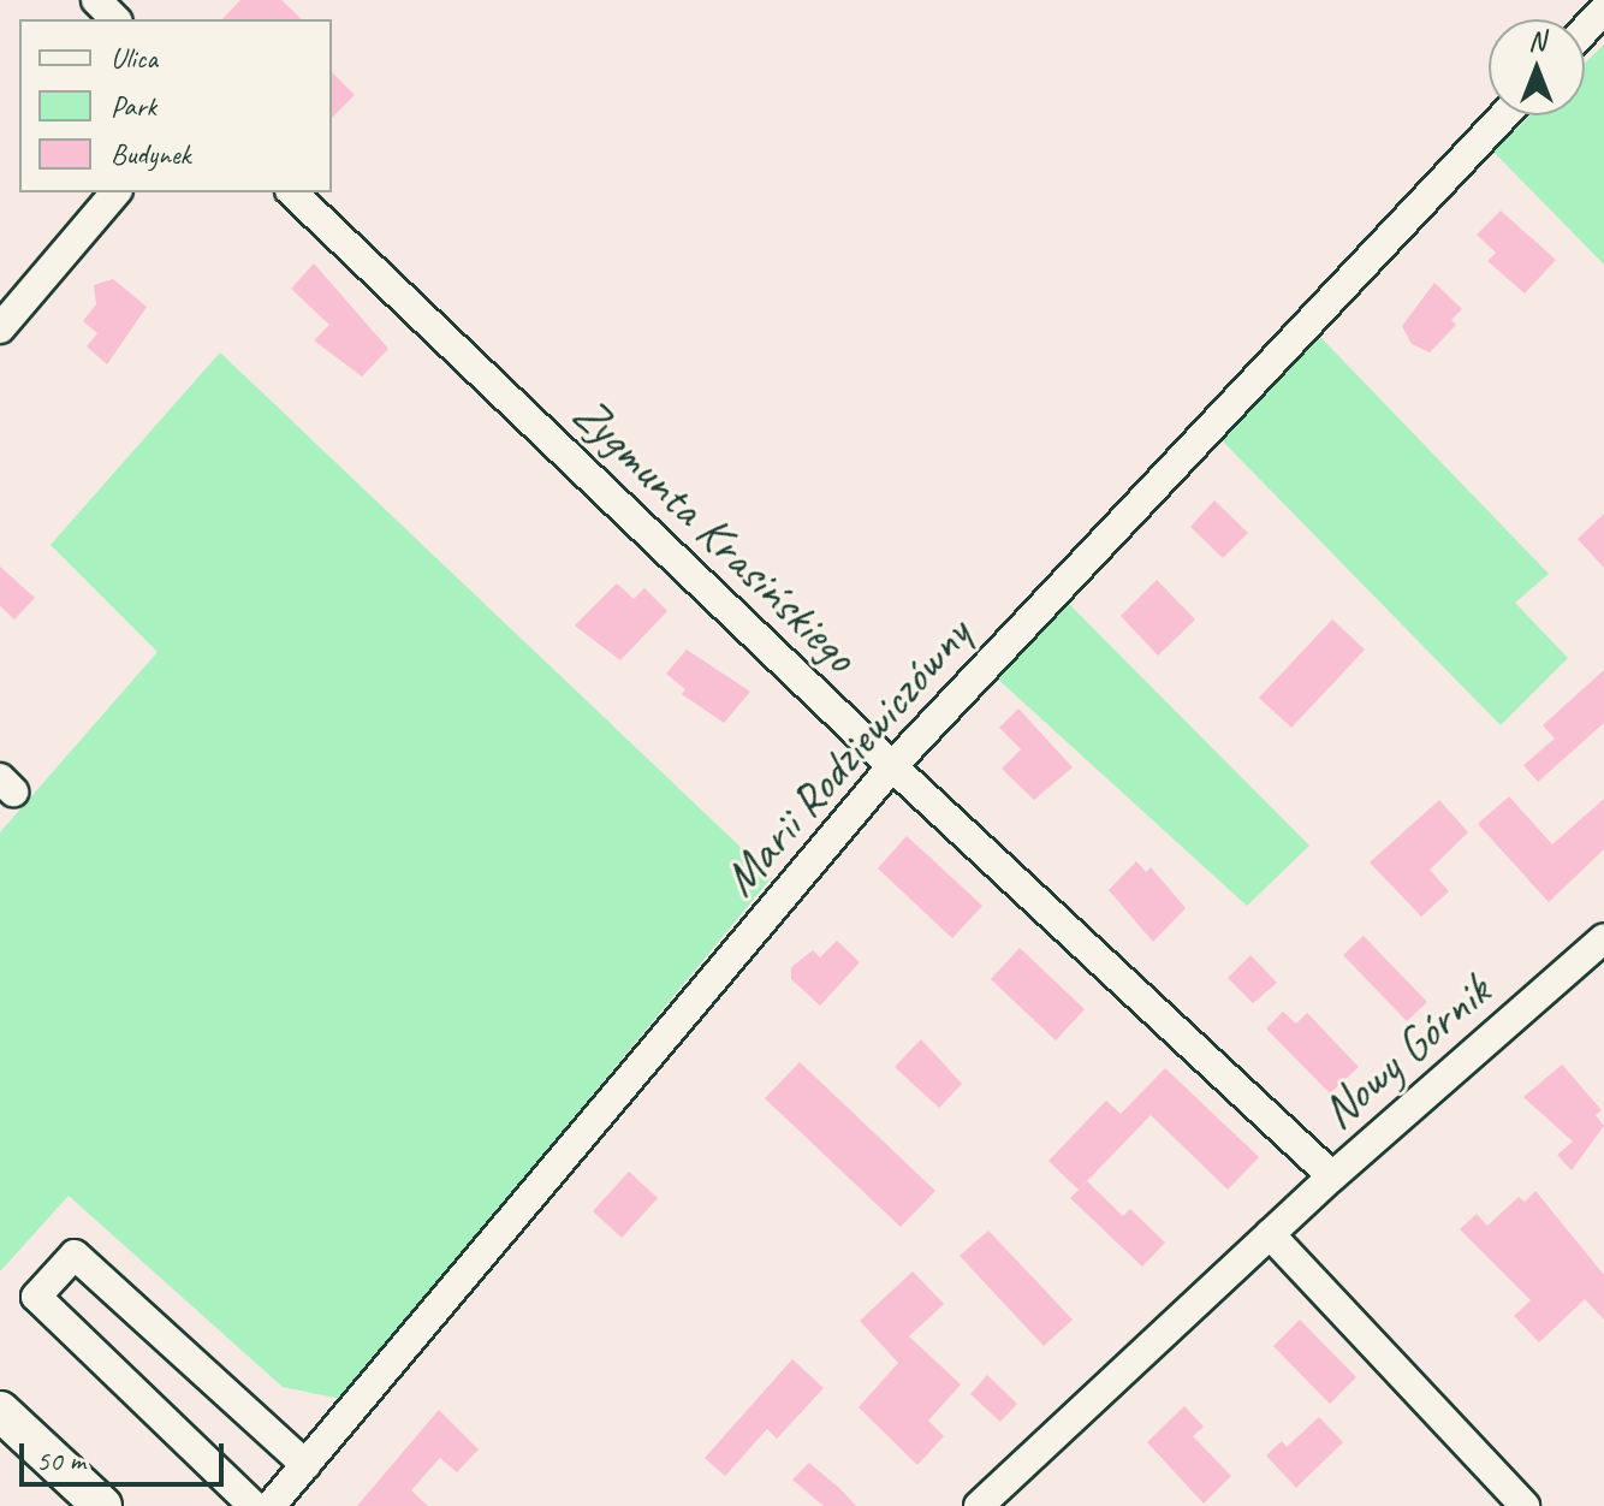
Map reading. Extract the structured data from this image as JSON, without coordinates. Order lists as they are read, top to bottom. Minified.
{"streets":{"street":["Zygmunta Krasińskiego","Marii Rodziewiczówny","Nowy Górnik"]},"crossings":[["Zygmunta Krasińskiego","Marii Rodziewiczówny"],["Zygmunta Krasińskiego","Nowy Górnik"]],"legend":["Ulica","Park","Budynek"],"scale_bar":"50 m","north":"top"}
